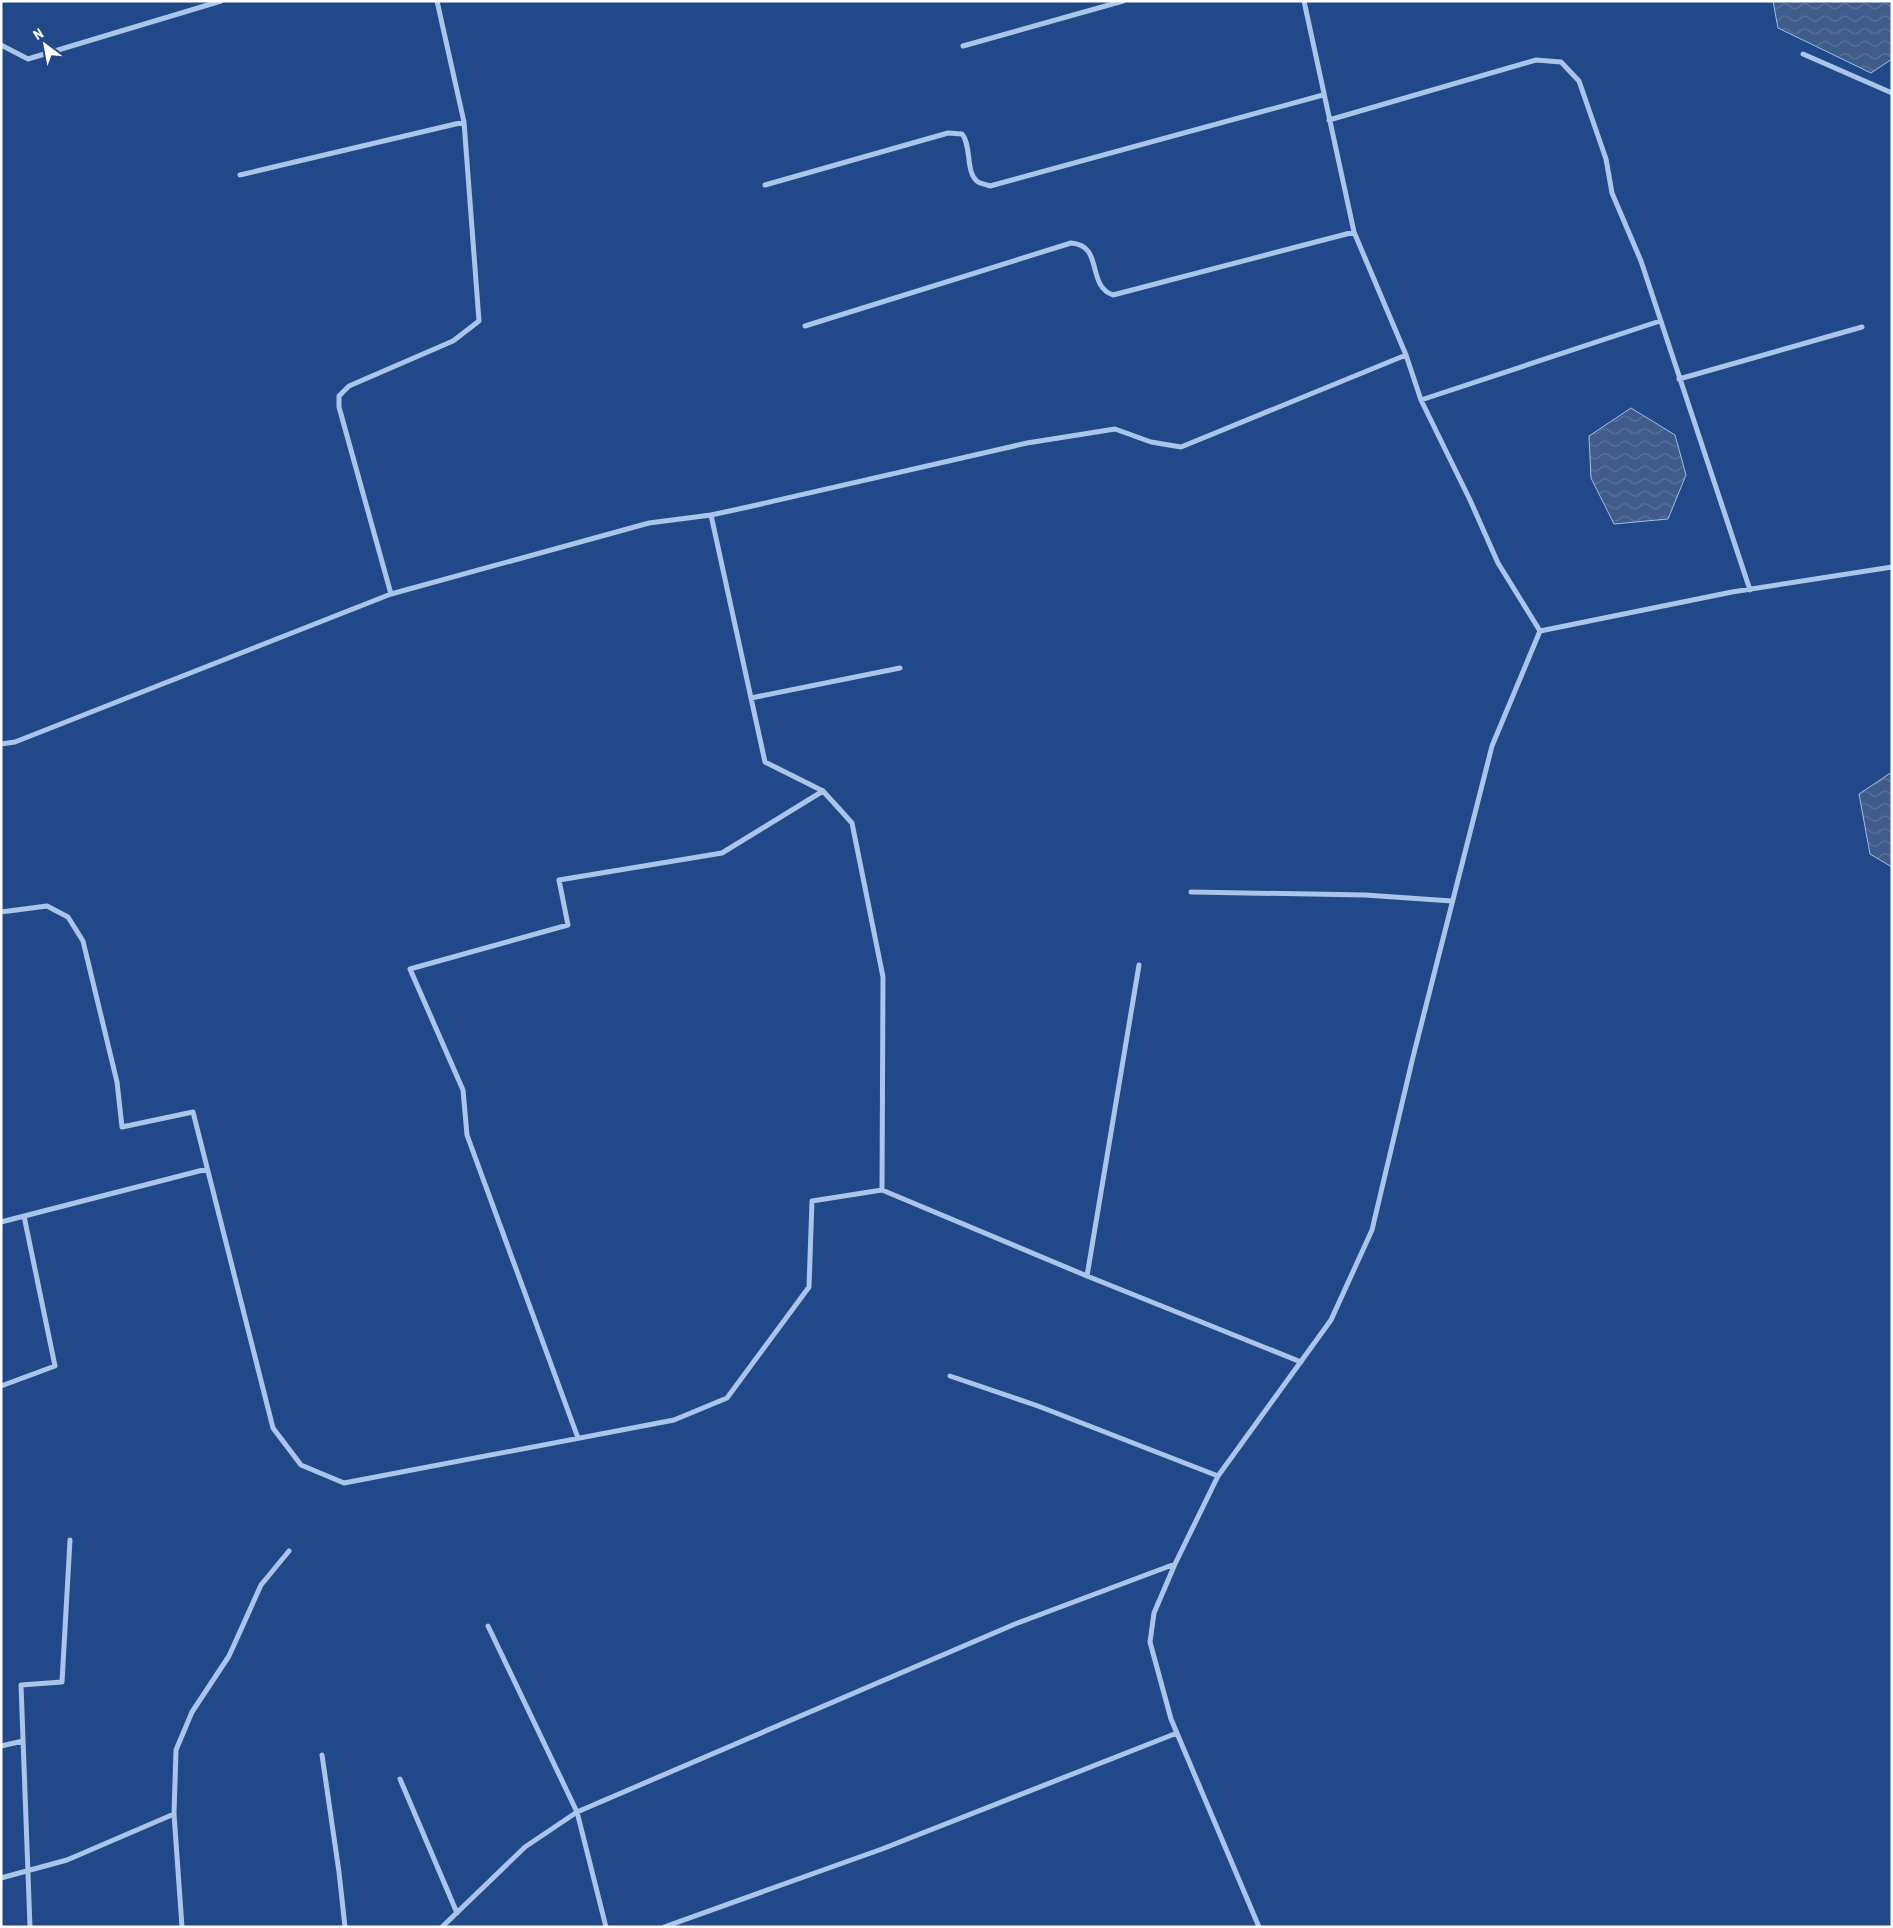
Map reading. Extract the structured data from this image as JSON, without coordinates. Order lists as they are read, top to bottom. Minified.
{"north":"top left"}
